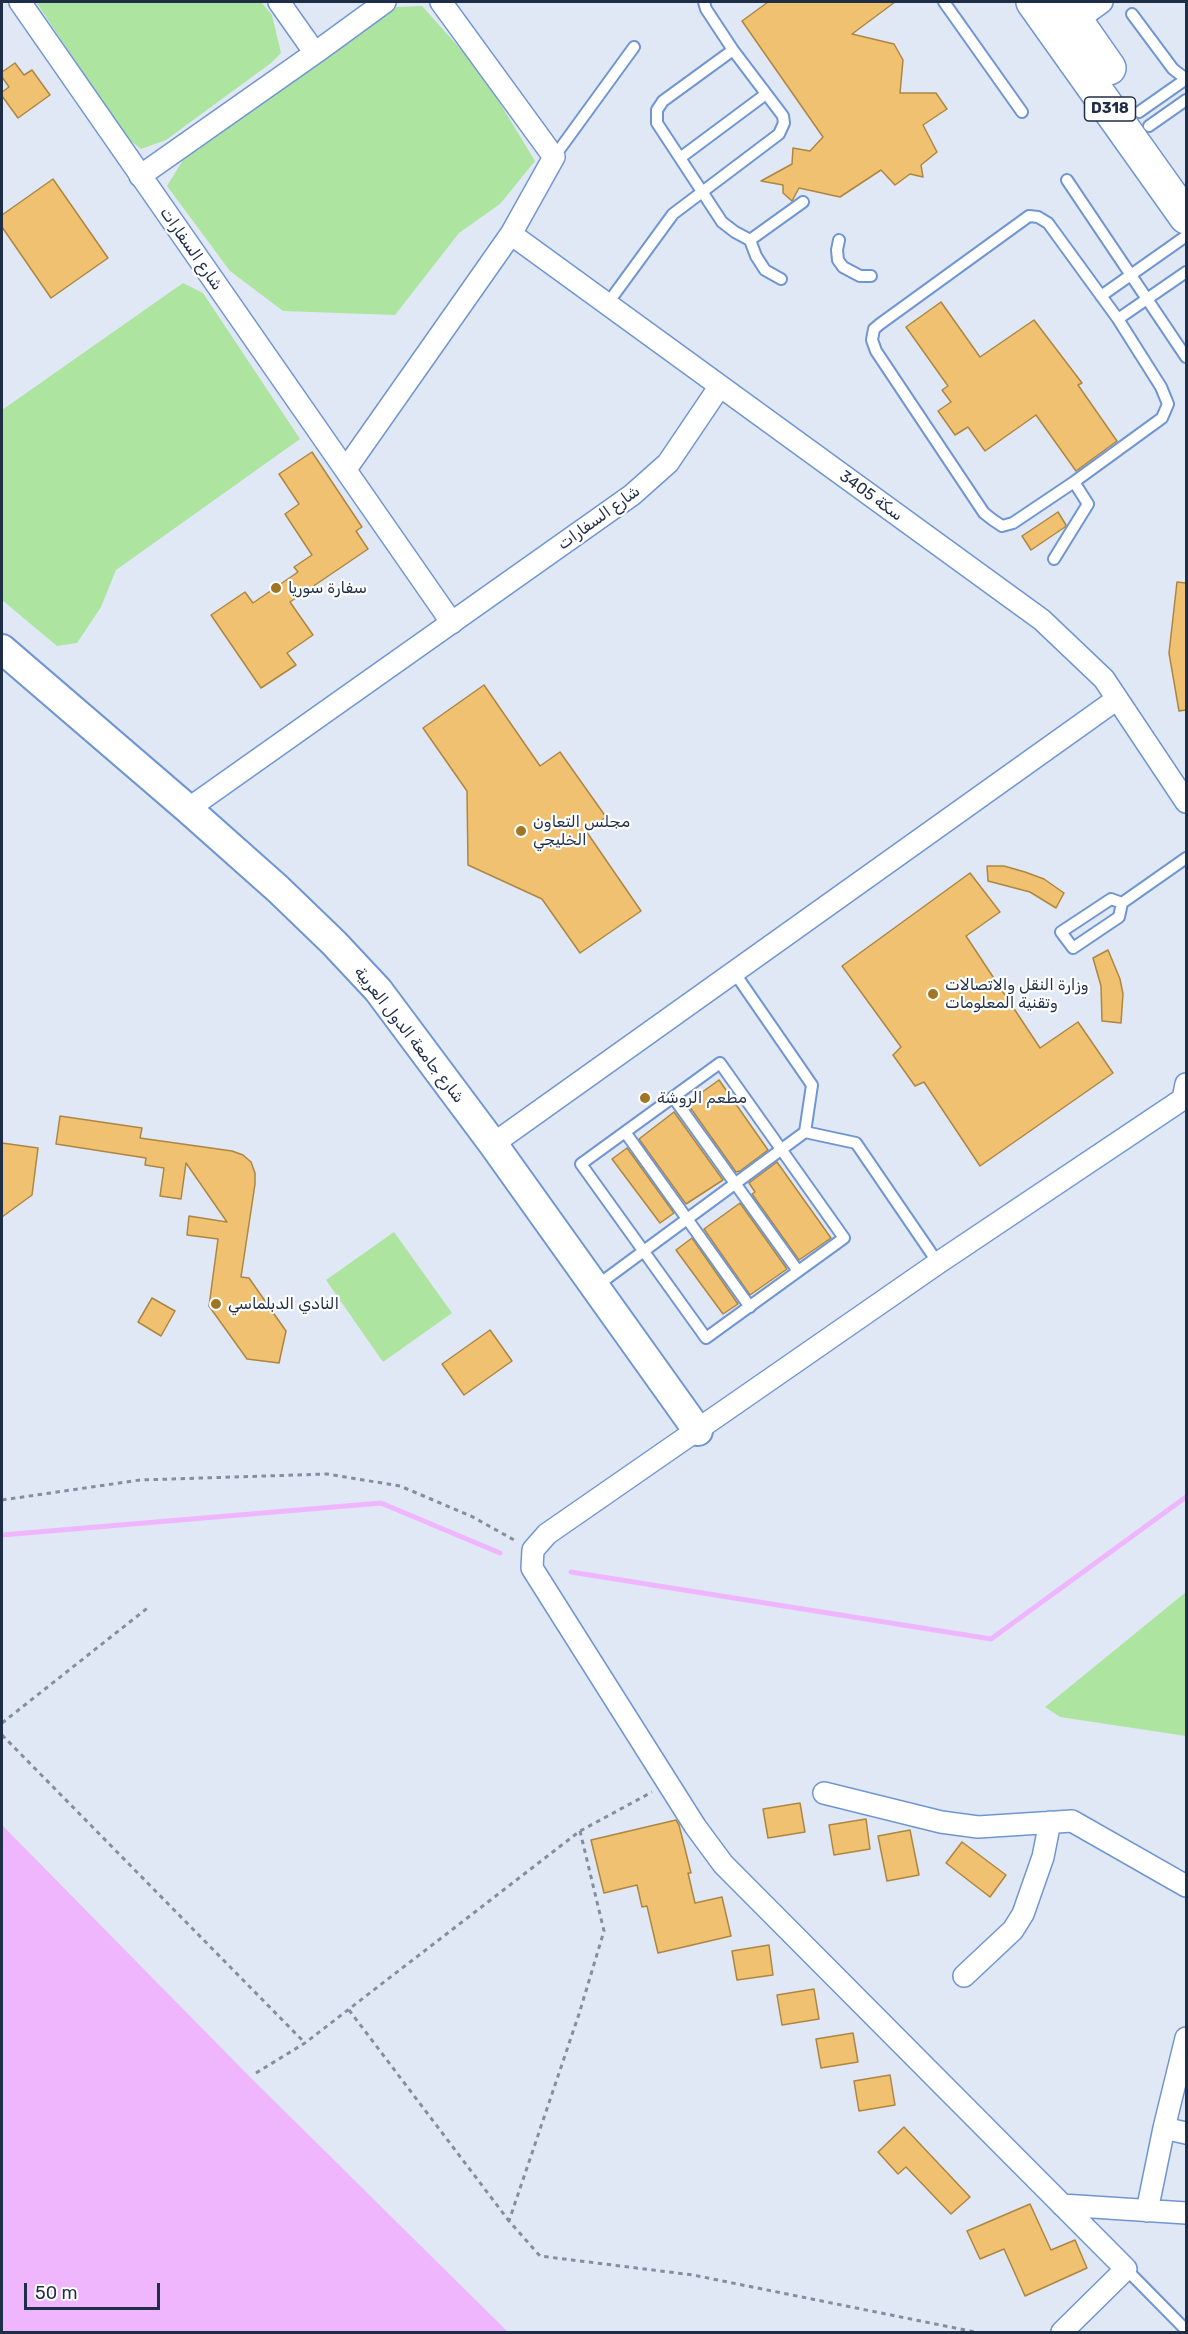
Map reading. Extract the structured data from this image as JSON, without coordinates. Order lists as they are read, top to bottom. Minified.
{"streets":{"main road":["D318"],"street":["شارع السفارات","سكة 3405","شارع جامعة الدول العربية"]},"crossings":[["شارع السفارات","سكة 3405"],["شارع السفارات","شارع جامعة الدول العربية"]],"places":["سفارة سوريا","مجلس التعاون الخليجي","وزارة النقل والاتصالات وتقنية المعلومات","مطعم الروشة","النادي الدبلماسي"],"scale_bar":"50 m"}
